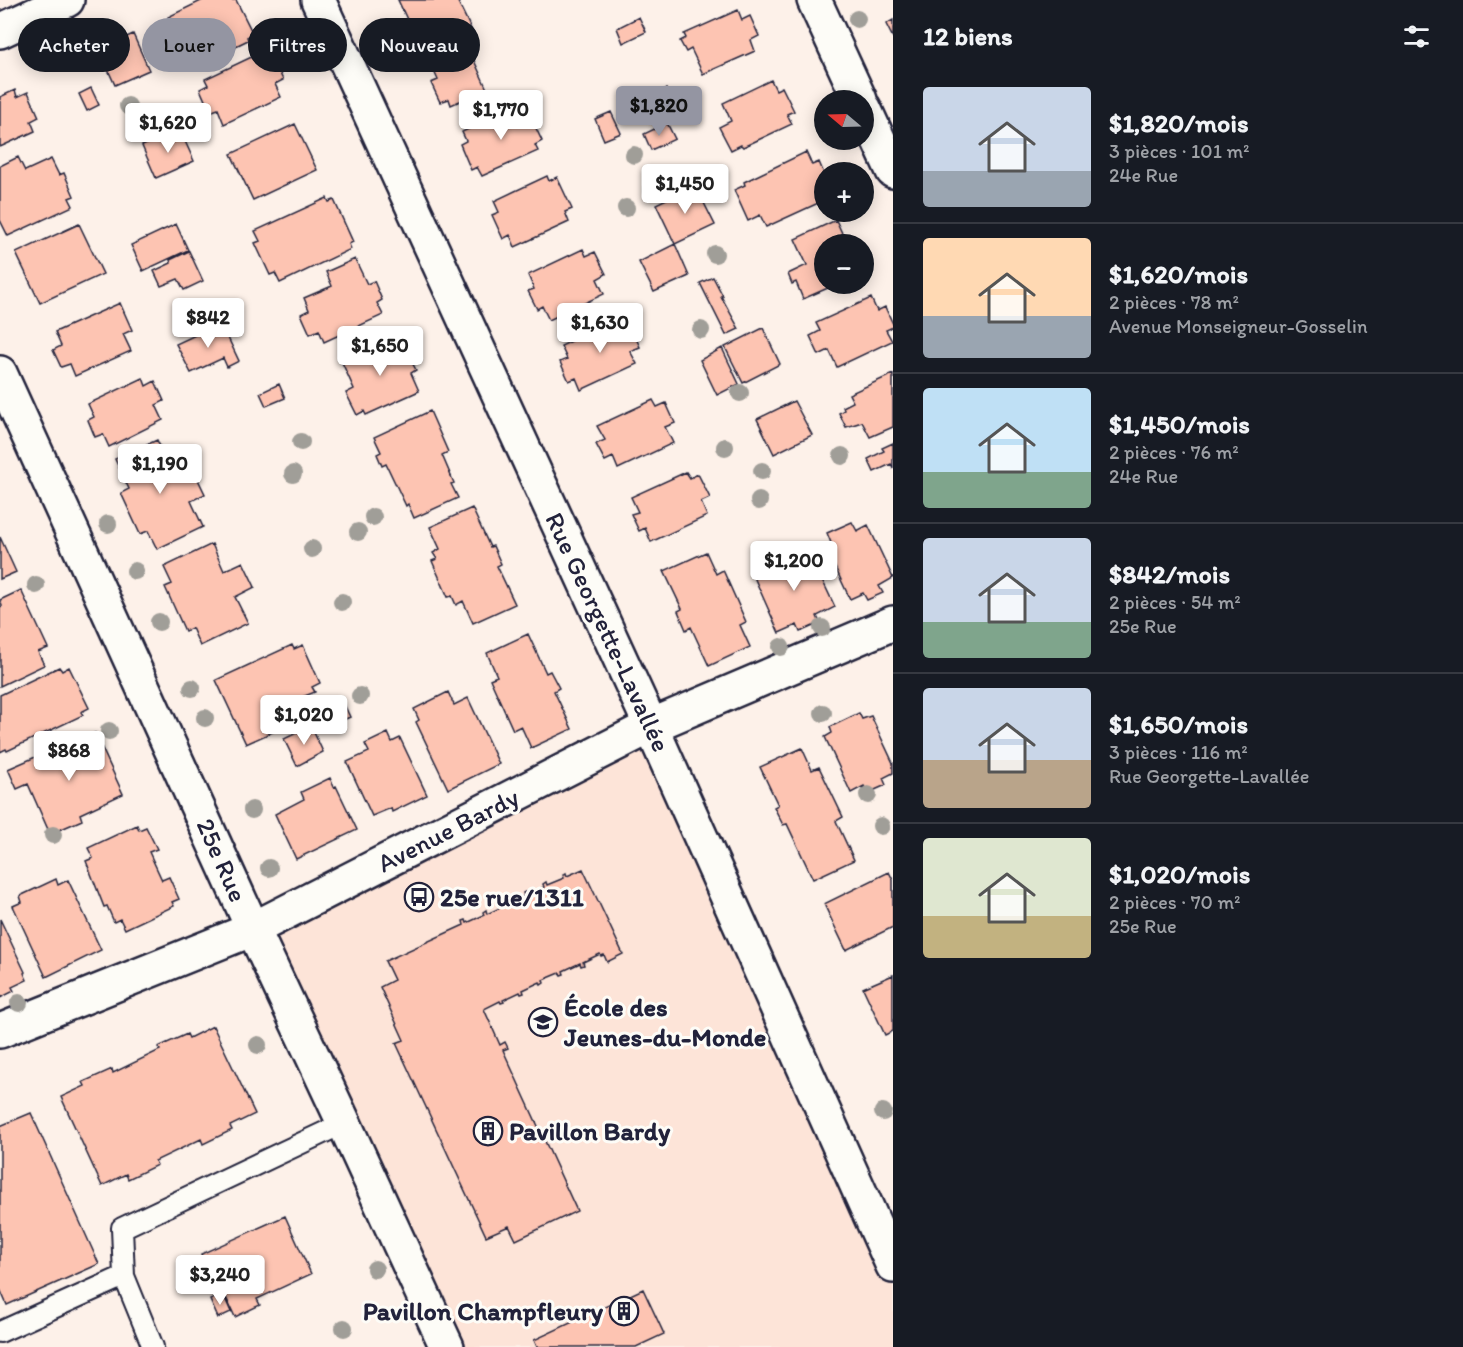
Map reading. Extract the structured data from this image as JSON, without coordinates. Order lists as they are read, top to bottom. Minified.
{"streets":{"street":["Rue Georgette-Lavallée","Avenue Bardy","25e Rue"]},"crossings":[["Rue Georgette-Lavallée","Avenue Bardy"],["Avenue Bardy","25e Rue"]],"places":{"bus stop":["25e rue/1311"],"school or university":["École des Jeunes-du-Monde"],"building":["Pavillon Bardy","Pavillon Champfleury"]},"north":"left","page":{"heading":"12 biens","chip":["Acheter","Louer","Filtres","Nouveau"],"list":[{"name":"$1,820/mois","note":"3 pièces · 101 m² · 24e Rue"},{"name":"$1,620/mois","note":"2 pièces · 78 m² · Avenue Monseigneur-Gosselin"},{"name":"$1,450/mois","note":"2 pièces · 76 m² · 24e Rue"},{"name":"$842/mois","note":"2 pièces · 54 m² · 25e Rue"},{"name":"$1,650/mois","note":"3 pièces · 116 m² · Rue Georgette-Lavallée"},{"name":"$1,020/mois","note":"2 pièces · 70 m² · 25e Rue"}],"price":["$1,820","$1,770","$1,620","$1,450","$842","$1,630","$1,650","$1,190","$1,200","$1,020","$868","$3,240"],"map_buttons":["+","−"]}}
